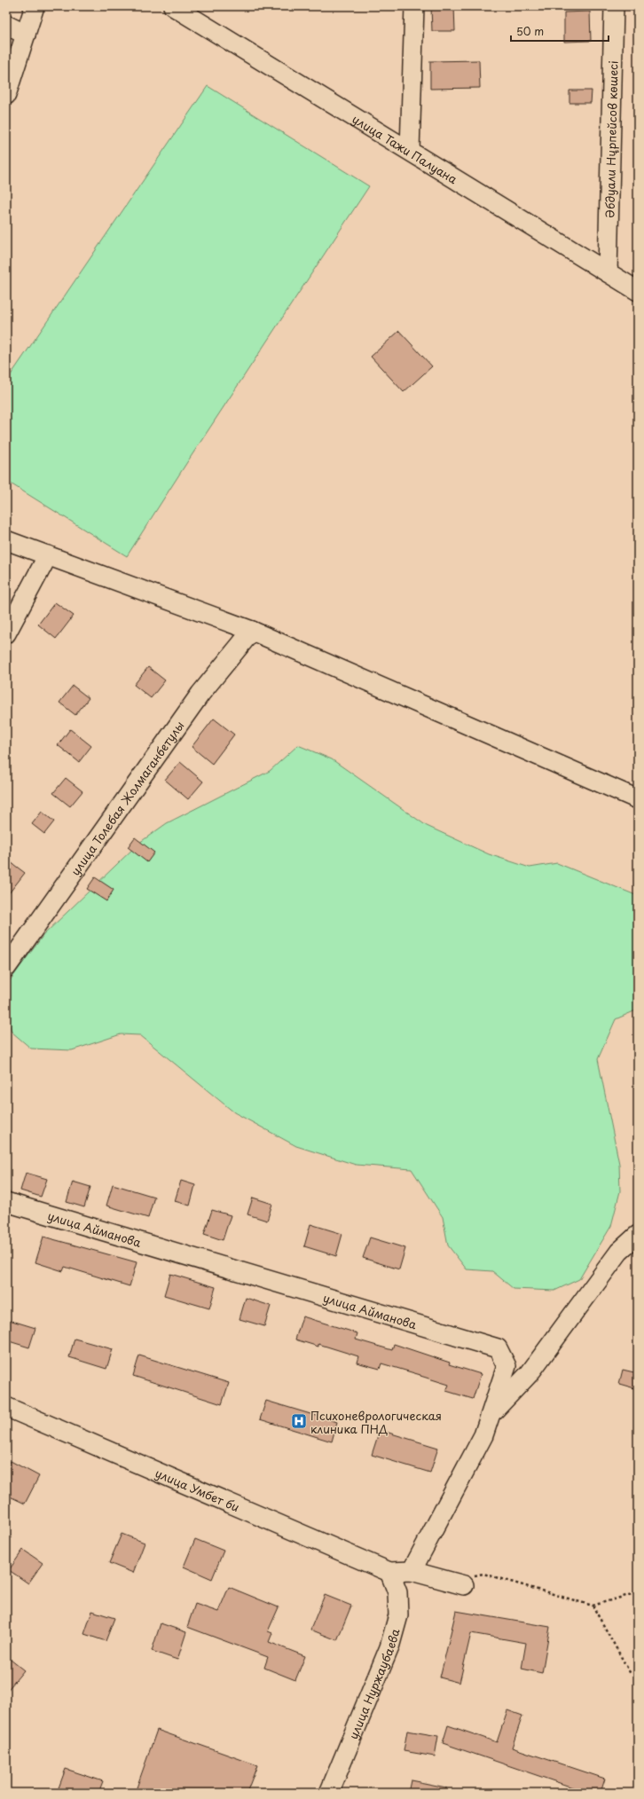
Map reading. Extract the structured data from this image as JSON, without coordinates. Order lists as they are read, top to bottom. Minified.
{"streets":{"street":["Әбдуали Нұрпейсов көшесі","улица Тажи Палуана","улица Толебая Жолмаганбетулы","улица Айманова","улица Умбет би","улица Нуржаубаева"]},"crossings":[["Әбдуали Нұрпейсов көшесі","улица Тажи Палуана"],["улица Умбет би","улица Нуржаубаева"]],"places":{"hospital":["Психоневрологическая клиника ПНД"]},"scale_bar":"50 m"}
